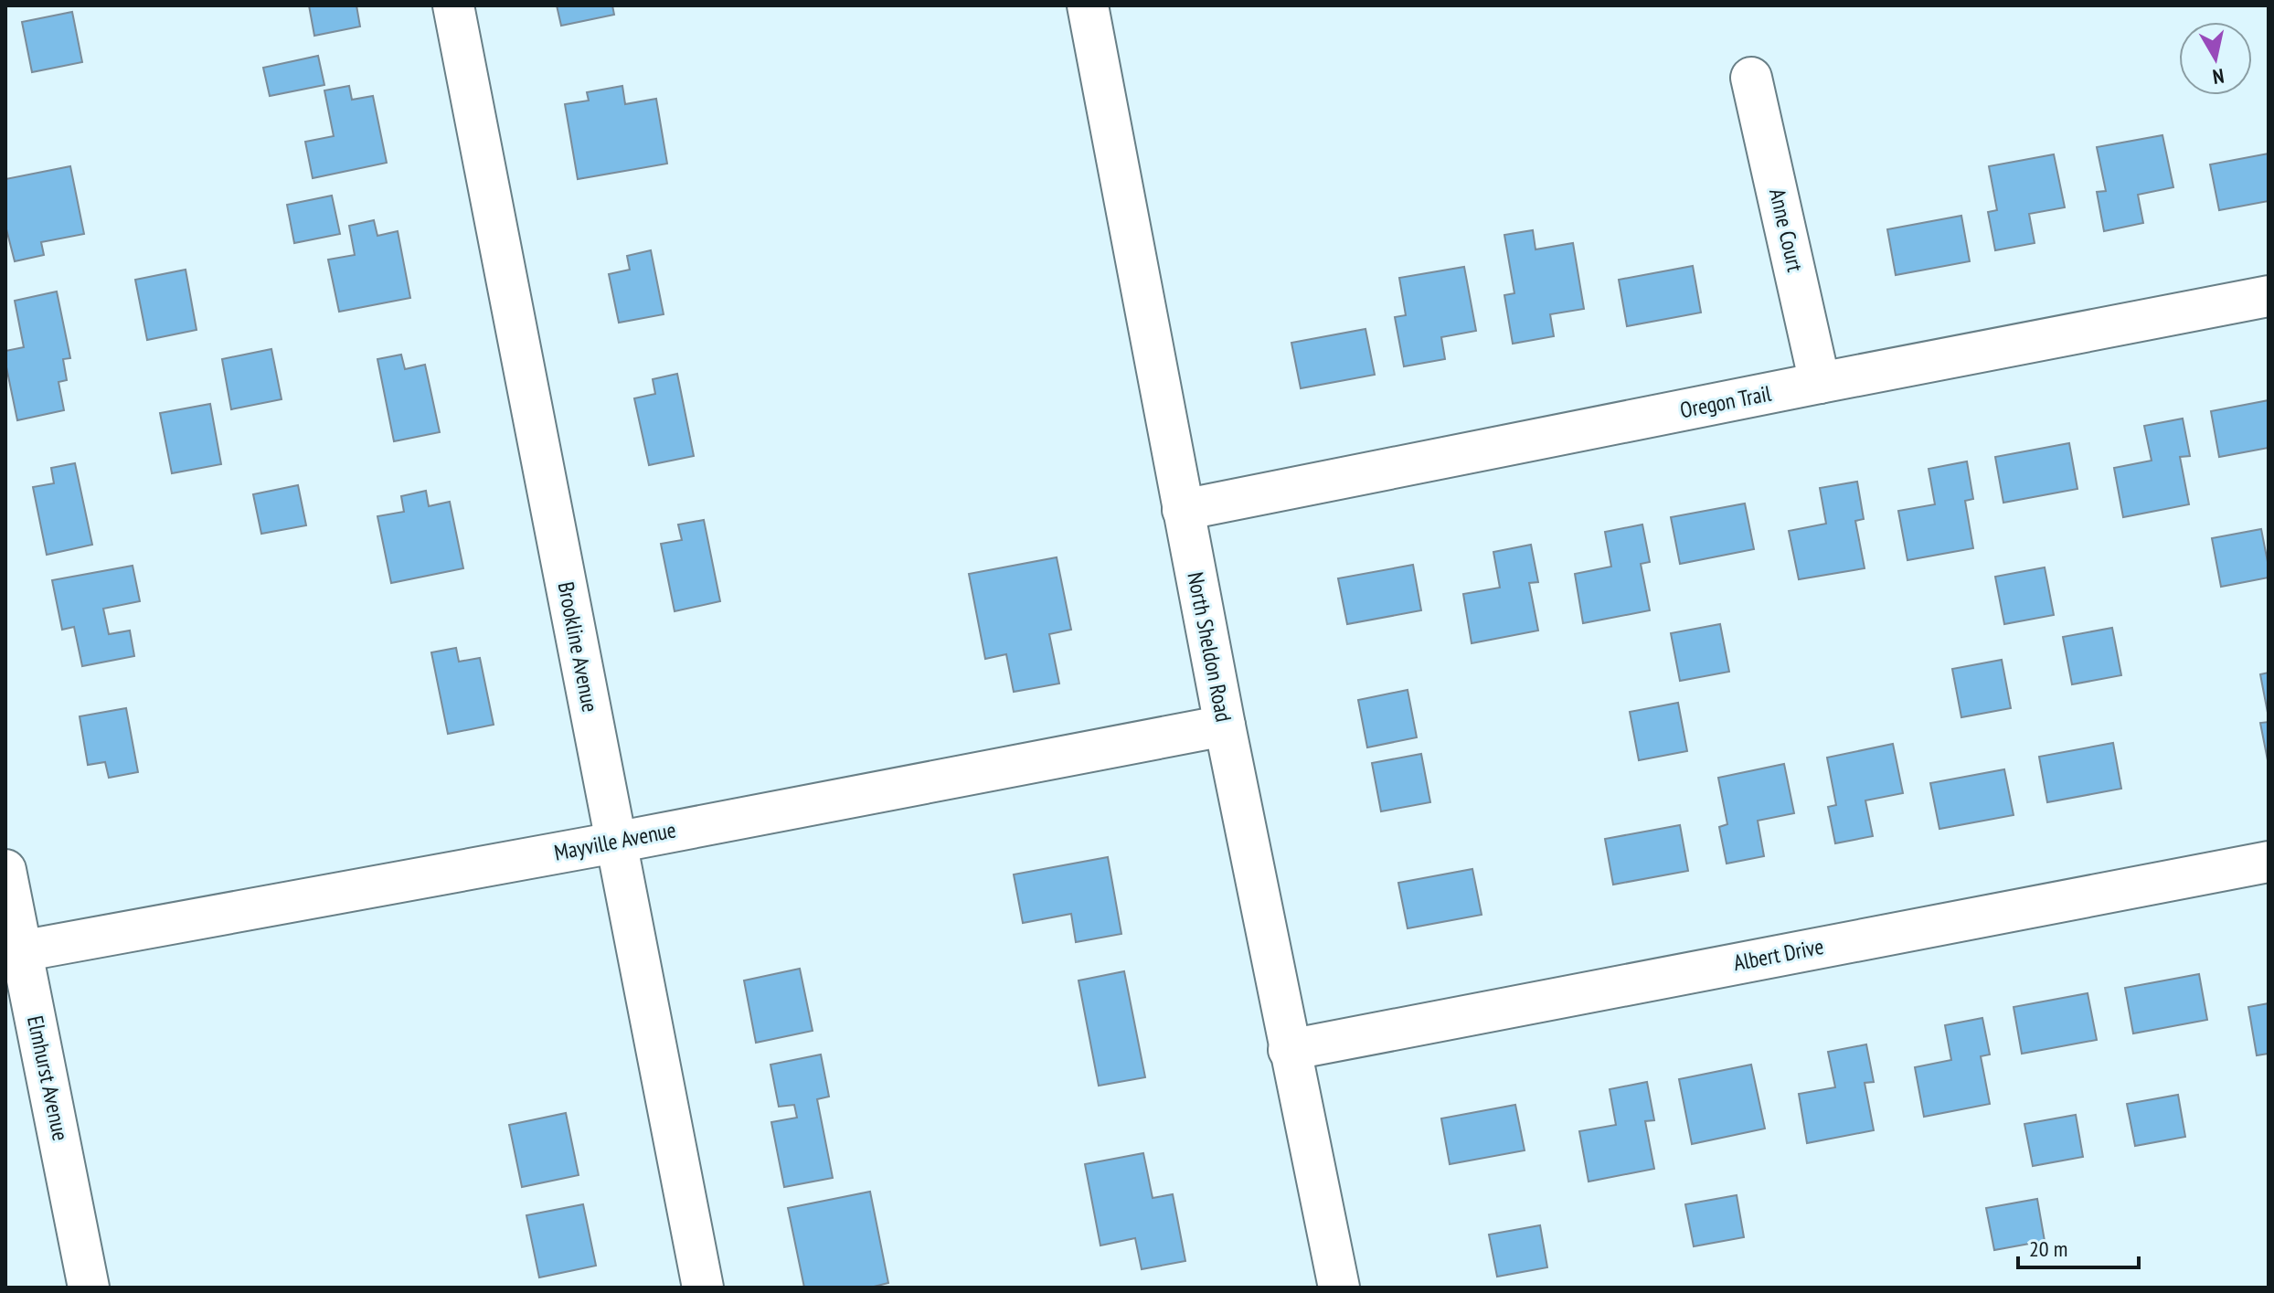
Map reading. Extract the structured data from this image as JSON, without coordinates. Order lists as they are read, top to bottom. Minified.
{"streets":{"street":["Anne Court","Oregon Trail","Brookline Avenue","North Sheldon Road","Mayville Avenue","Albert Drive","Elmhurst Avenue"]},"crossings":[["Anne Court","Oregon Trail"],["Oregon Trail","North Sheldon Road"],["Brookline Avenue","Mayville Avenue"],["North Sheldon Road","Mayville Avenue"],["North Sheldon Road","Albert Drive"],["Mayville Avenue","Elmhurst Avenue"]],"scale_bar":"20 m","north":"bottom"}
